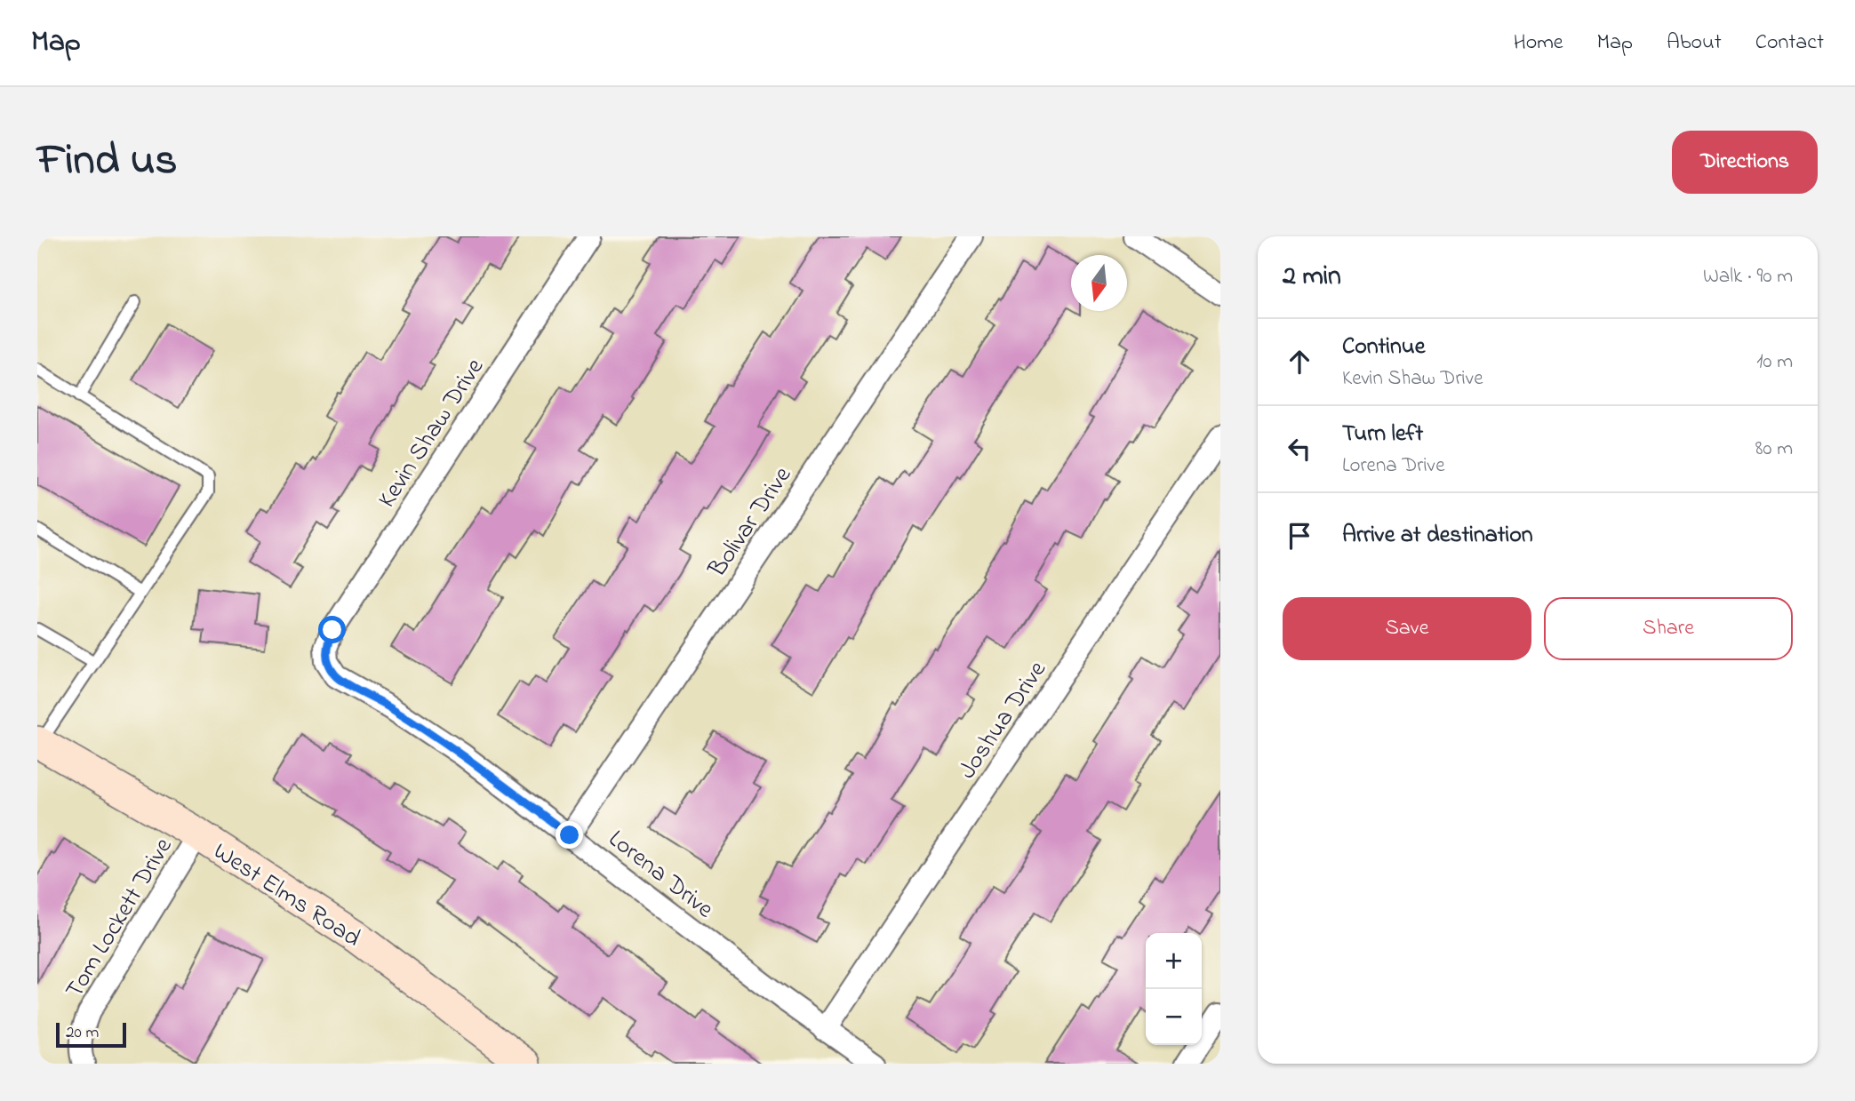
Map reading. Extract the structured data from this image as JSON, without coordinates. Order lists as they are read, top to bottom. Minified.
{"streets":{"main road":["West Elms Road"],"street":["Kevin Shaw Drive","Bolivar Drive","Joshua Drive","Lorena Drive","Tom Lockett Drive"]},"crossings":[["Kevin Shaw Drive","Lorena Drive"],["Bolivar Drive","Lorena Drive"],["Joshua Drive","Lorena Drive"],["West Elms Road","Tom Lockett Drive"]],"scale_bar":"20 m","north":"bottom","page":{"header":"Map","nav":["Home","Map","About","Contact"],"title":"Find us","buttons":["Directions",["Save","Share"]],"heading":["2 min","Walk · 90 m"],"list":[["Continue","Kevin Shaw Drive","10 m"],["Turn left","Lorena Drive","80 m"],"Arrive at destination"],"map_buttons":["+","−"],"scale":"20 m"}}
